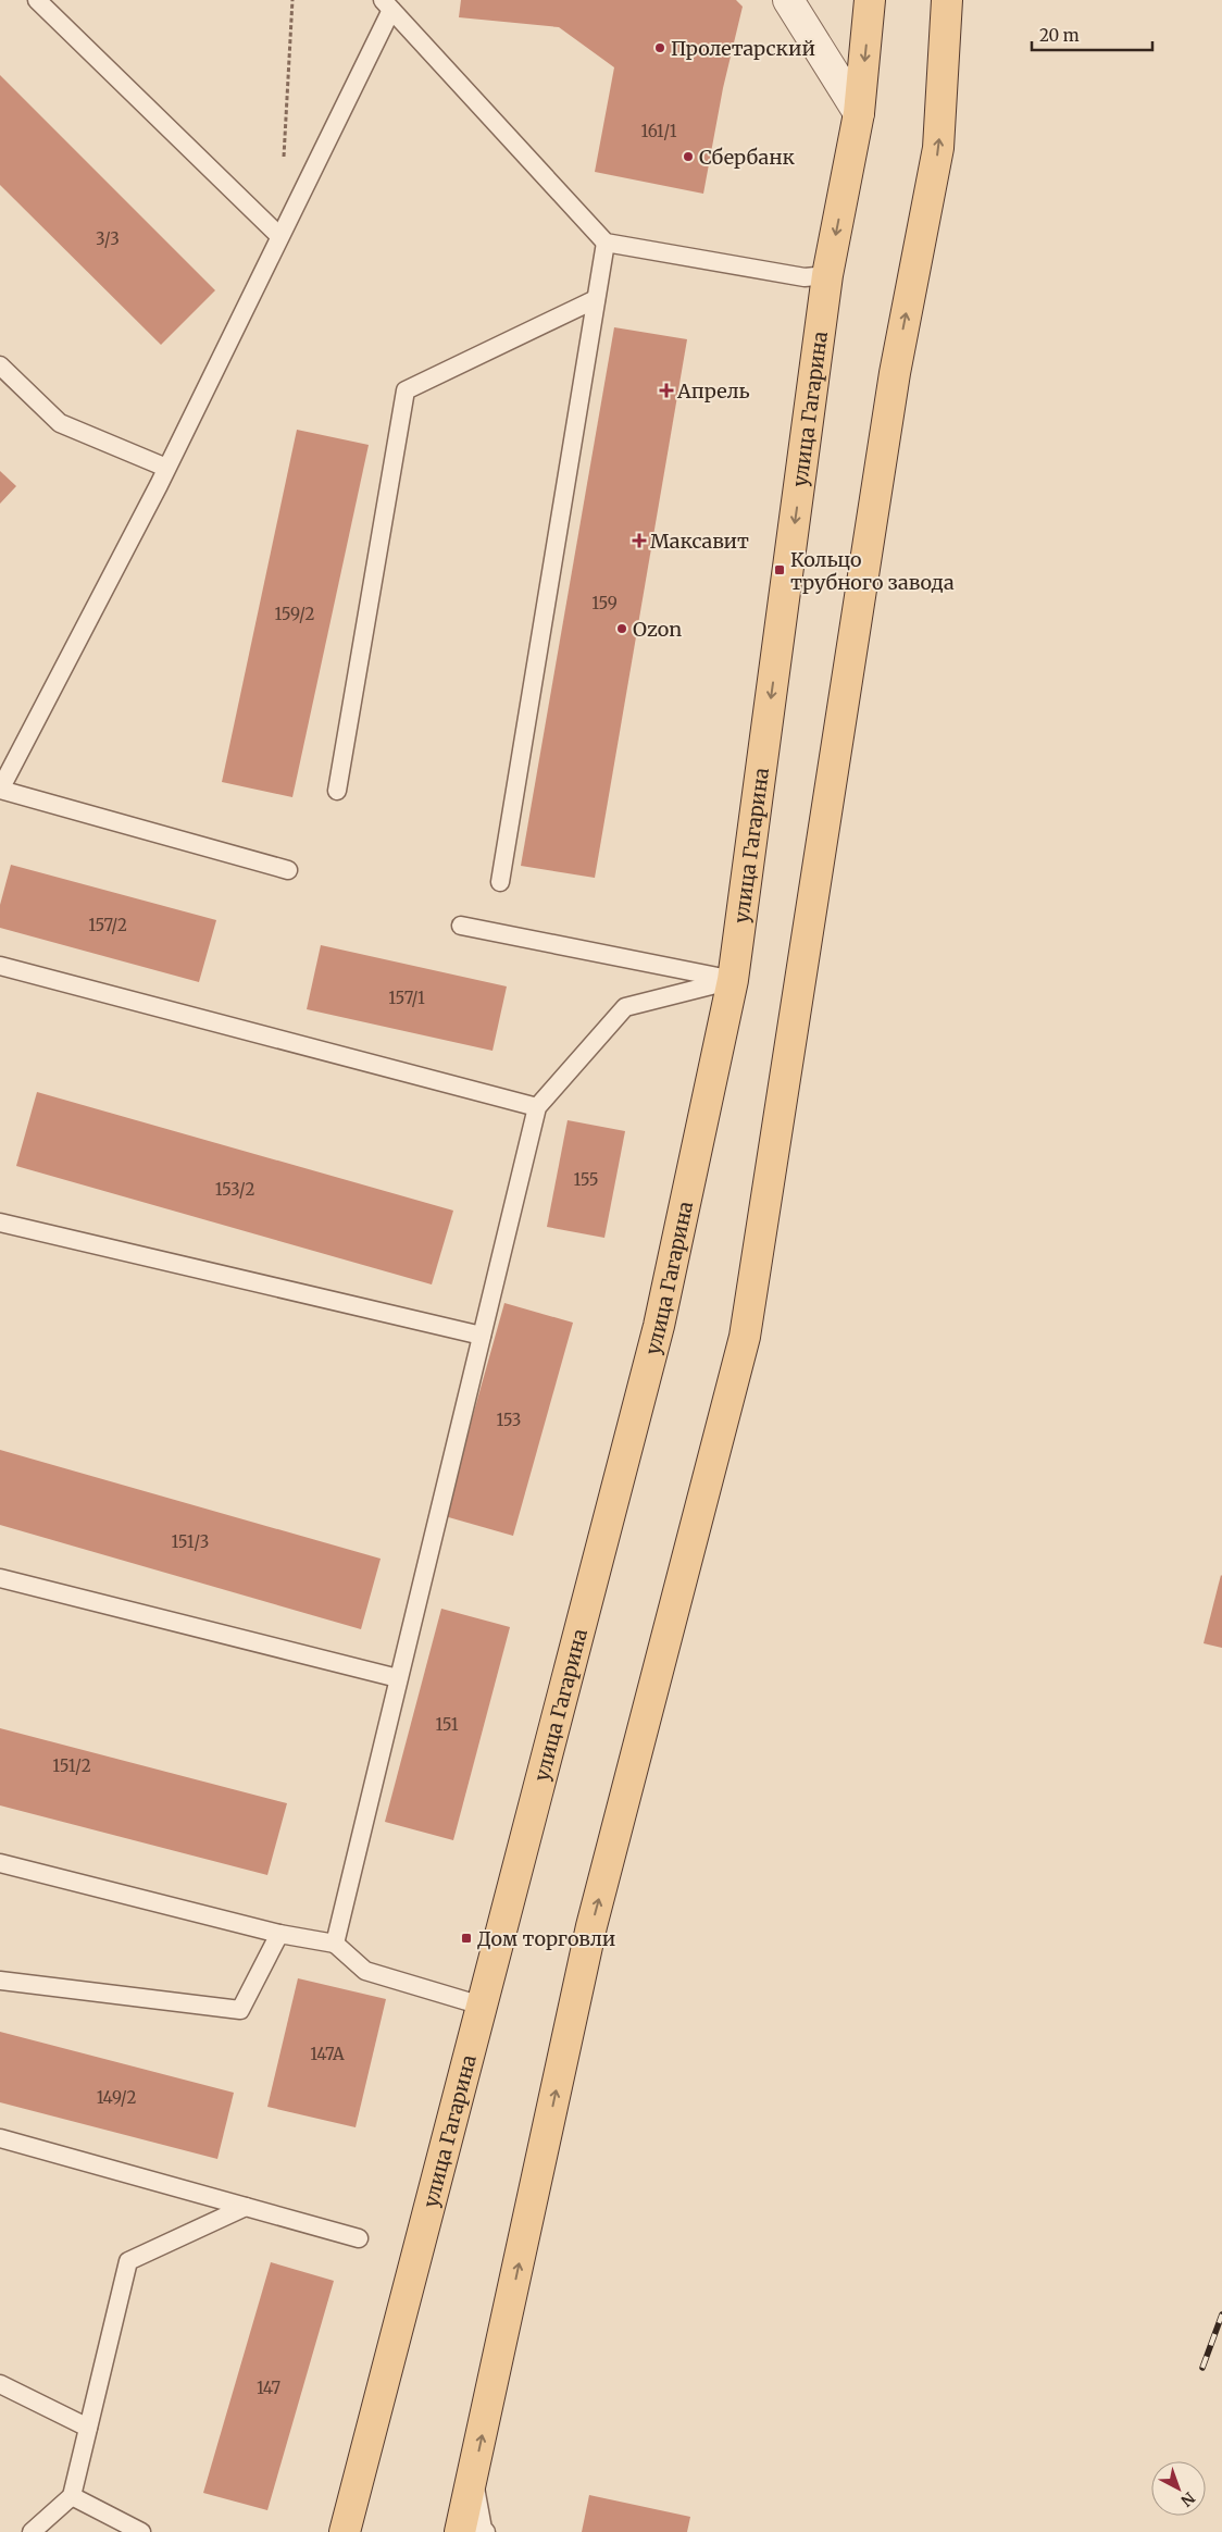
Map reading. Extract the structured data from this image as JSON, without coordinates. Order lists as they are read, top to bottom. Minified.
{"streets":{"main road":["улица Гагарина"]},"places":{"other":["Пролетарский","Сбербанк","Ozon"],"health":["Апрель","Максавит"],"transit":["Кольцо трубного завода","Дом торговли"]},"house_numbers":["161/1","3/3","159","159/2","157/2","157/1","155","153/2","153","151/3","151","151/2","147А","149/2","147"],"scale_bar":"20 m","north":"bottom right"}
